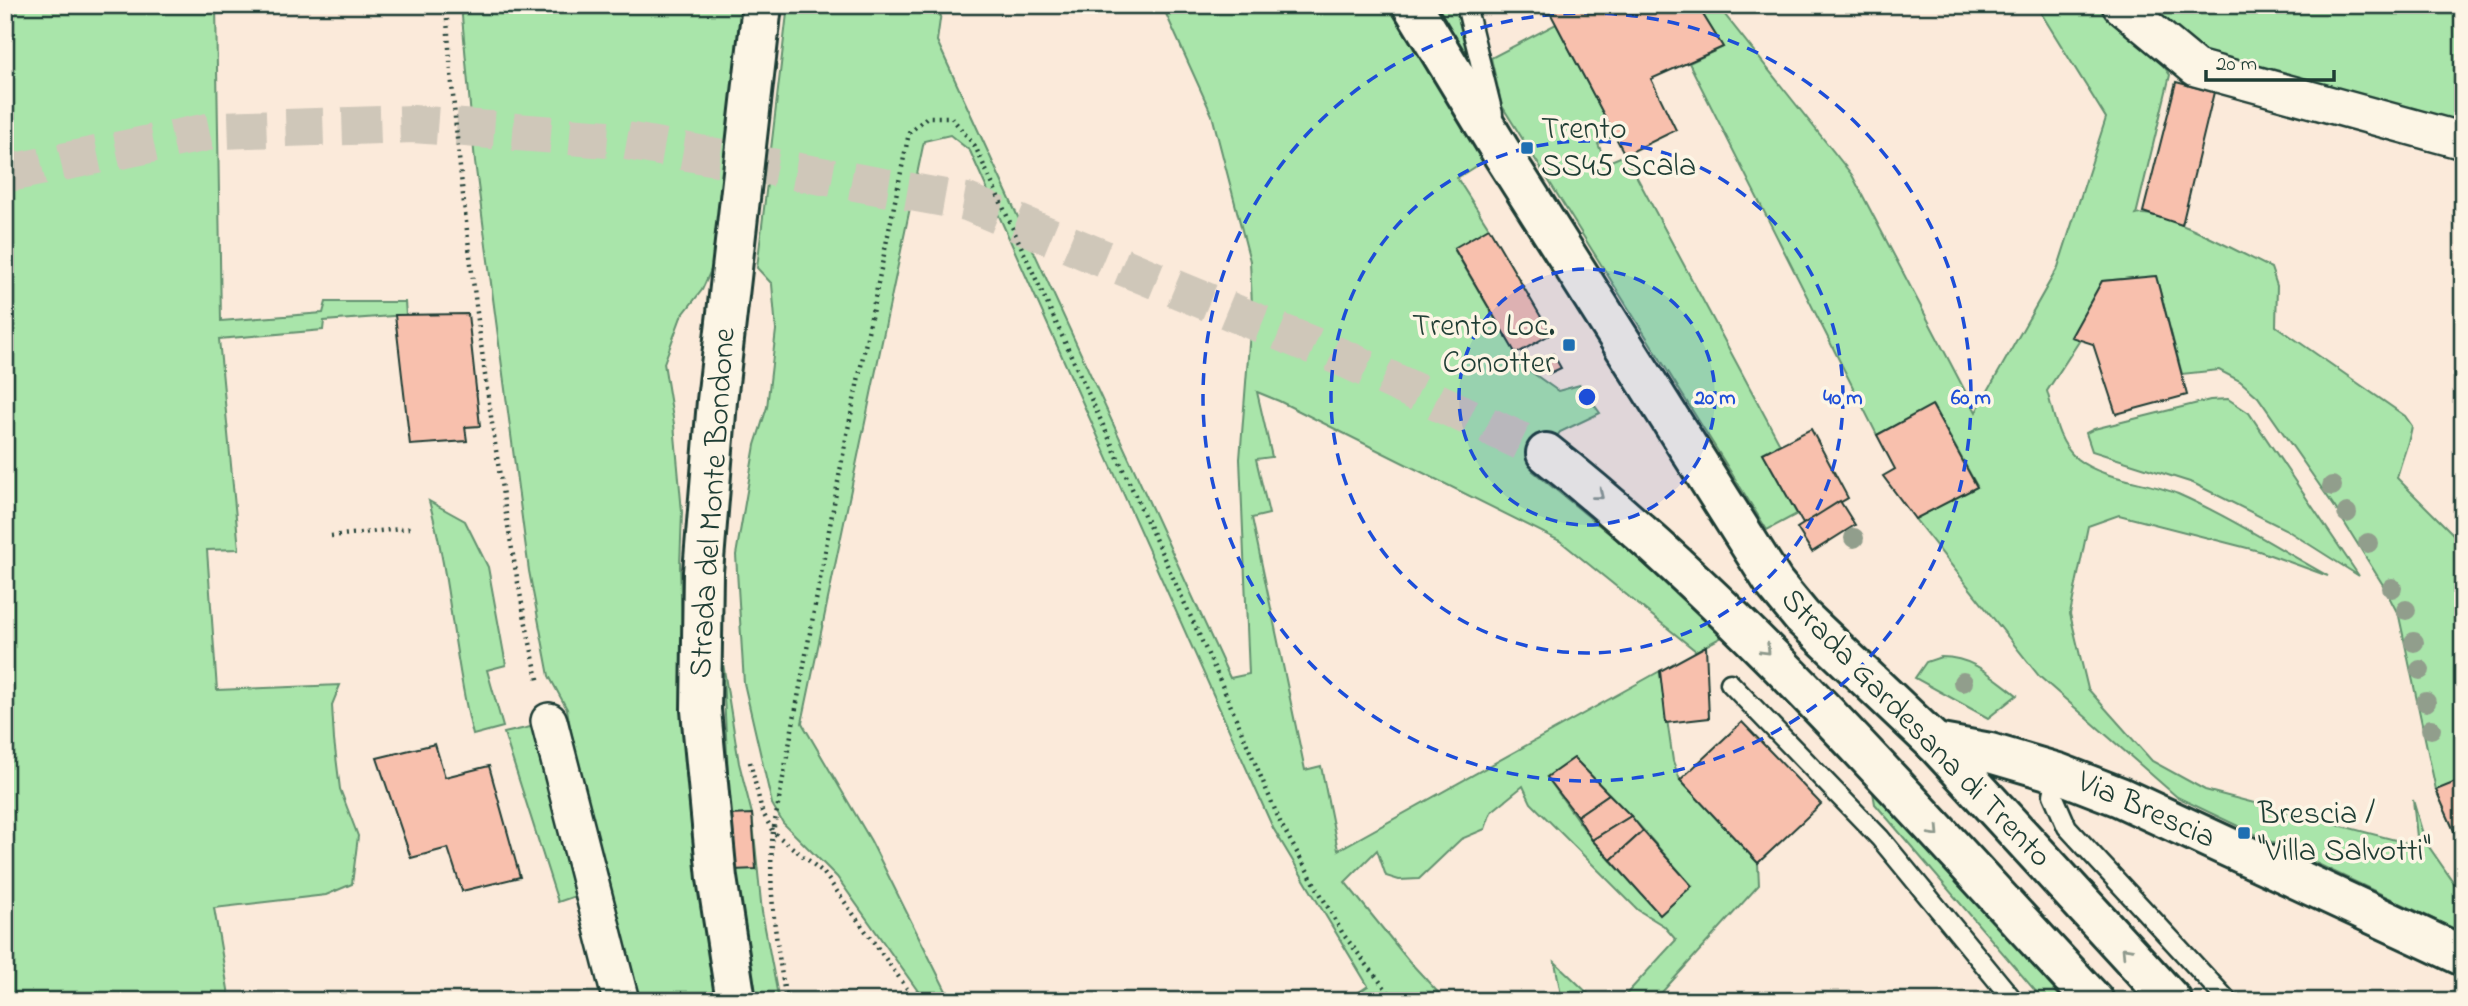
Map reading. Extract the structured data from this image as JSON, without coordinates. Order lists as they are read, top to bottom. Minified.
{"streets":{"main road":["Strada del Monte Bondone","Strada Gardesana di Trento","Via Brescia"]},"crossings":[["Strada Gardesana di Trento","Via Brescia"]],"places":{"transit":["Trento SS45 Scala","Trento Loc. Conotter","Brescia / \"Villa Salvotti\""]},"scale_bar":"20 m","rings":["20 m","40 m","60 m"]}
